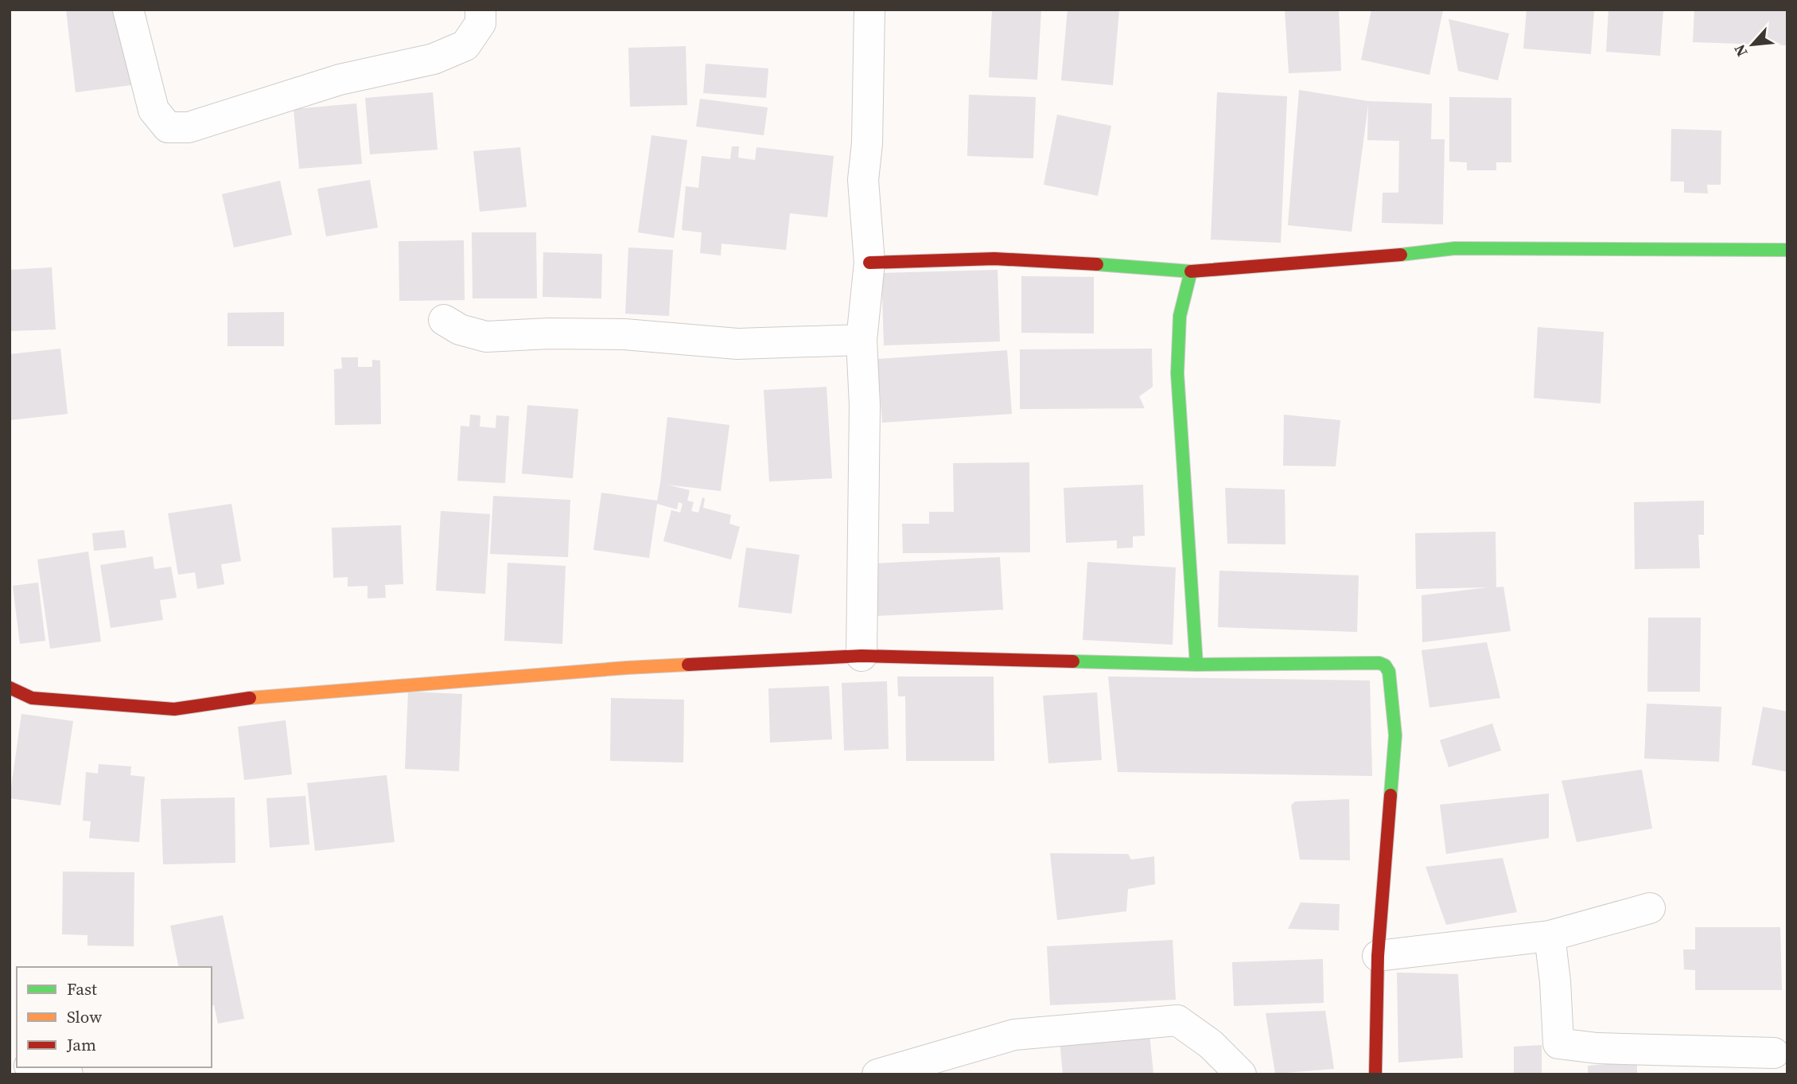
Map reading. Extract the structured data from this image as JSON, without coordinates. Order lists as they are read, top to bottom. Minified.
{"legend":["Fast","Slow","Jam"],"north":"bottom left"}
